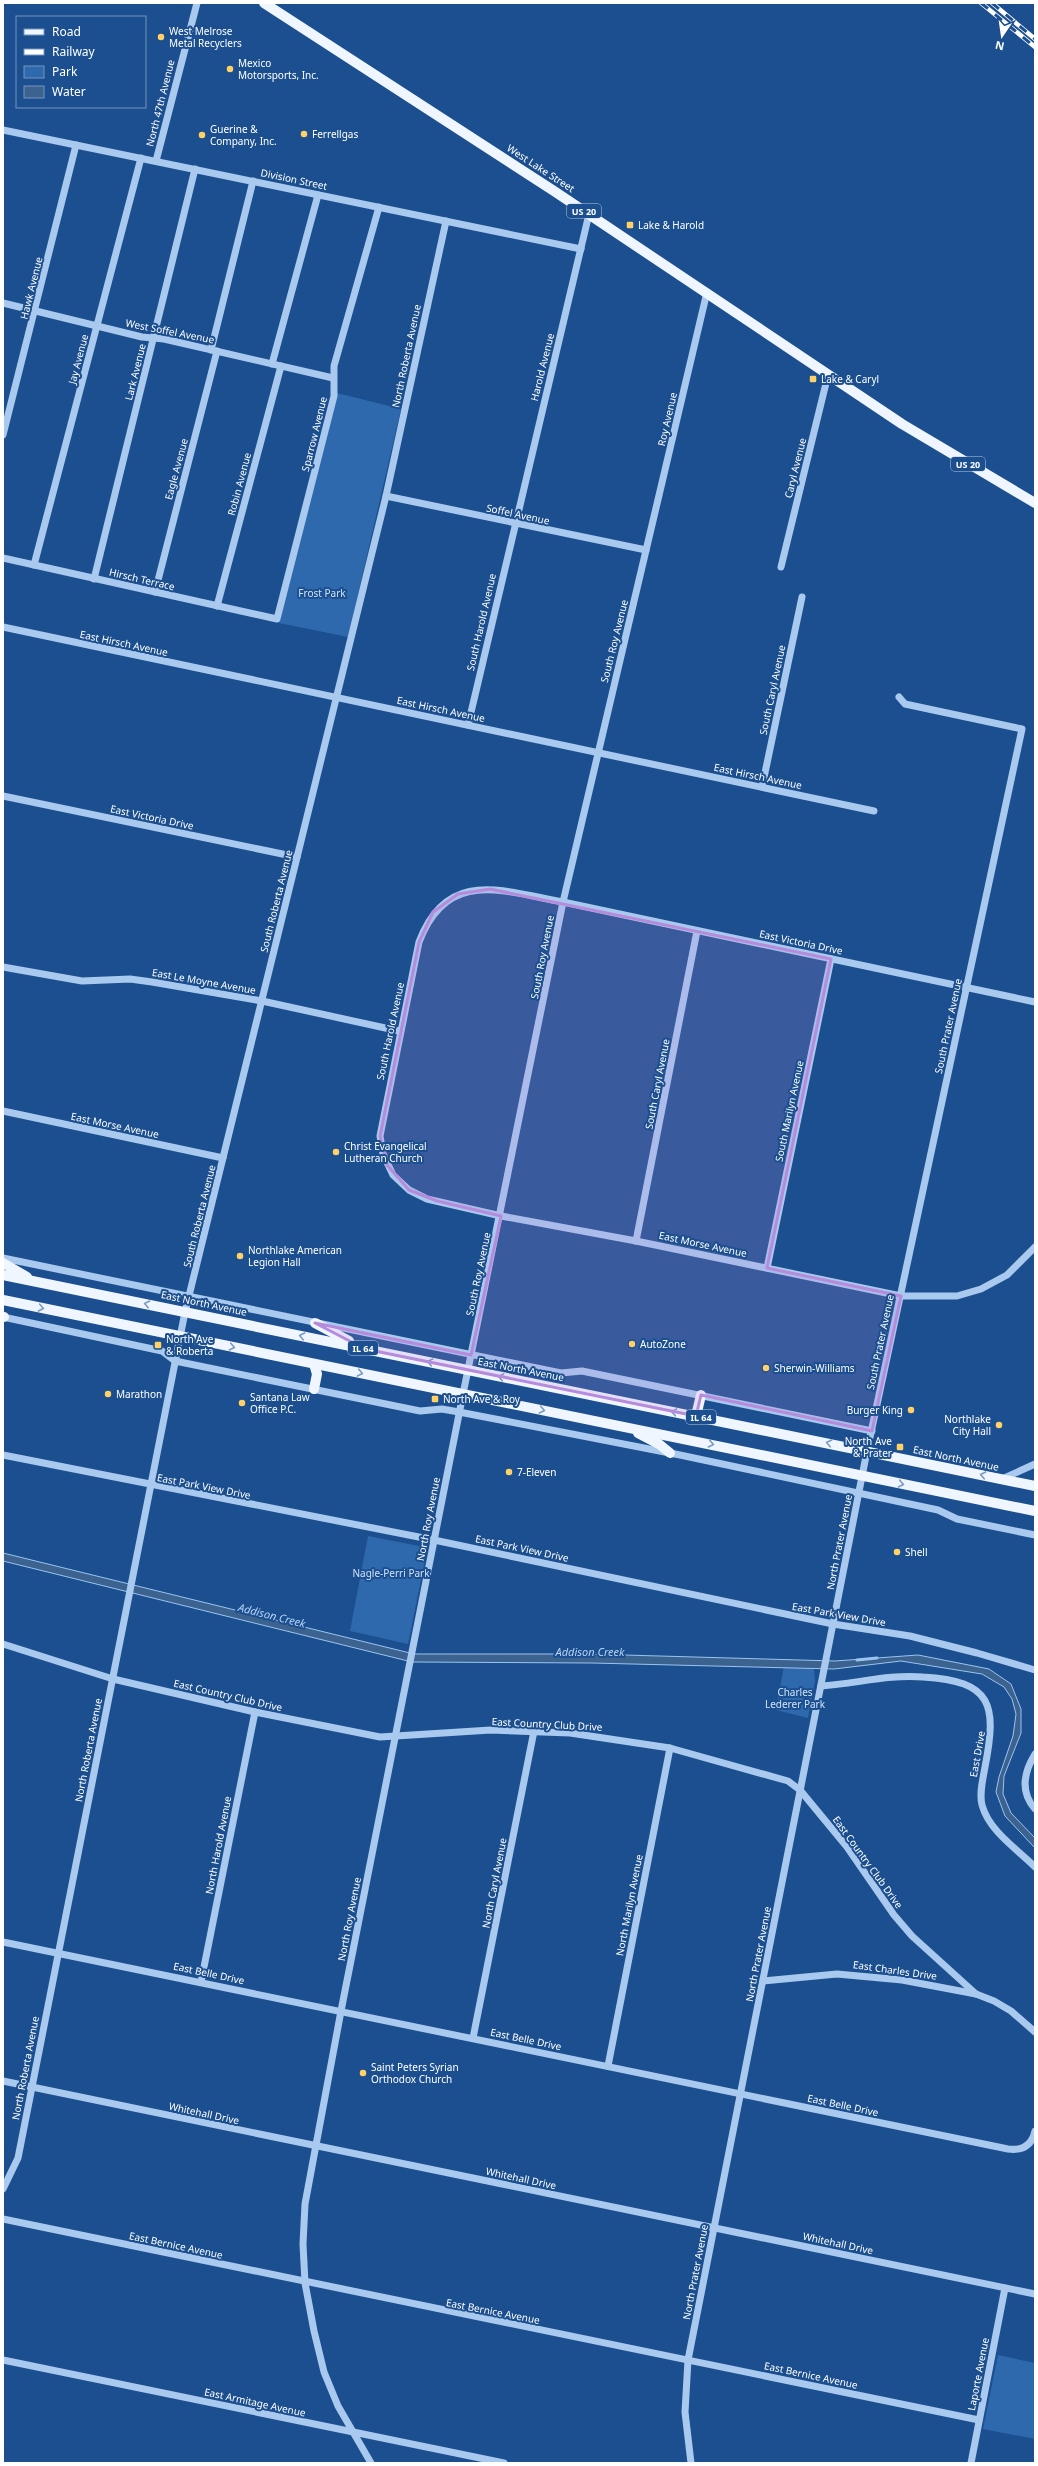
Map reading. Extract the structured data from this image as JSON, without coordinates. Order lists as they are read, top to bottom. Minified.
{"streets":{"main road":["West Lake Street","US 20","East North Avenue","IL 64"],"street":["North 47th Avenue","Division Street","Hawk Avenue","West Soffel Avenue","North Roberta Avenue","Jay Avenue","Harold Avenue","Lark Avenue","Roy Avenue","Sparrow Avenue","Caryl Avenue","Eagle Avenue","Robin Avenue","Soffel Avenue","Hirsch Terrace","South Harold Avenue","South Roy Avenue","East Hirsch Avenue","South Caryl Avenue","East Victoria Drive","South Roberta Avenue","East Le Moyne Avenue","South Prater Avenue","South Marilyn Avenue","East Morse Avenue","East Park View Drive","North Roy Avenue","North Prater Avenue","East Country Club Drive","East Drive","North Harold Avenue","North Caryl Avenue","North Marilyn Avenue","East Charles Drive","East Belle Drive","Whitehall Drive","East Bernice Avenue","Laporte Avenue","East Armitage Avenue"]},"crossings":[["North 47th Avenue","Division Street"],["West Lake Street","Harold Avenue"],["West Lake Street","Roy Avenue"],["West Lake Street","Caryl Avenue"],["Division Street","Hawk Avenue"],["Division Street","North Roberta Avenue"],["Division Street","Jay Avenue"],["Division Street","Harold Avenue"],["Division Street","Lark Avenue"],["Division Street","Sparrow Avenue"],["Division Street","Eagle Avenue"],["Hawk Avenue","West Soffel Avenue"],["West Soffel Avenue","Jay Avenue"],["West Soffel Avenue","Lark Avenue"],["West Soffel Avenue","Sparrow Avenue"],["West Soffel Avenue","Eagle Avenue"],["West Soffel Avenue","Robin Avenue"],["North Roberta Avenue","Soffel Avenue"],["North Roberta Avenue","South Roberta Avenue"],["North Roberta Avenue","East North Avenue"],["North Roberta Avenue","IL 64"],["North Roberta Avenue","East Park View Drive"],["North Roberta Avenue","East Country Club Drive"],["North Roberta Avenue","East Belle Drive"],["North Roberta Avenue","Whitehall Drive"],["Jay Avenue","Hirsch Terrace"],["Harold Avenue","Soffel Avenue"],["Harold Avenue","South Harold Avenue"],["Lark Avenue","Hirsch Terrace"],["Roy Avenue","Soffel Avenue"],["Roy Avenue","South Roy Avenue"],["Sparrow Avenue","Hirsch Terrace"],["Eagle Avenue","Hirsch Terrace"],["Robin Avenue","Hirsch Terrace"],["Soffel Avenue","South Harold Avenue"],["Soffel Avenue","South Roy Avenue"],["Soffel Avenue","South Roberta Avenue"],["South Harold Avenue","South Roy Avenue"],["South Harold Avenue","East Hirsch Avenue"],["South Harold Avenue","East Victoria Drive"],["South Harold Avenue","East Le Moyne Avenue"],["South Harold Avenue","East Morse Avenue"],["South Roy Avenue","East Hirsch Avenue"],["South Roy Avenue","East Victoria Drive"],["South Roy Avenue","East Morse Avenue"],["South Roy Avenue","East North Avenue"],["South Roy Avenue","North Roy Avenue"],["East Hirsch Avenue","South Caryl Avenue"],["East Hirsch Avenue","South Roberta Avenue"],["South Caryl Avenue","East Victoria Drive"],["South Caryl Avenue","East Morse Avenue"],["East Victoria Drive","South Roberta Avenue"],["East Victoria Drive","South Prater Avenue"],["East Victoria Drive","South Marilyn Avenue"],["South Roberta Avenue","East Le Moyne Avenue"],["South Roberta Avenue","East Morse Avenue"],["South Roberta Avenue","East North Avenue"],["South Prater Avenue","East Morse Avenue"],["South Prater Avenue","East North Avenue"],["South Prater Avenue","North Prater Avenue"],["South Marilyn Avenue","East Morse Avenue"],["East North Avenue","North Roy Avenue"],["East North Avenue","North Prater Avenue"],["IL 64","North Roy Avenue"],["IL 64","North Prater Avenue"],["East Park View Drive","North Roy Avenue"],["East Park View Drive","North Prater Avenue"],["North Roy Avenue","East Country Club Drive"],["North Roy Avenue","East Belle Drive"],["North Roy Avenue","Whitehall Drive"],["North Roy Avenue","East Bernice Avenue"],["North Roy Avenue","East Armitage Avenue"],["North Prater Avenue","East Country Club Drive"],["North Prater Avenue","East Drive"],["North Prater Avenue","East Charles Drive"],["North Prater Avenue","East Belle Drive"],["North Prater Avenue","Whitehall Drive"],["North Prater Avenue","East Bernice Avenue"],["East Country Club Drive","North Harold Avenue"],["East Country Club Drive","North Caryl Avenue"],["East Country Club Drive","North Marilyn Avenue"],["East Country Club Drive","East Charles Drive"],["North Harold Avenue","East Belle Drive"],["North Caryl Avenue","East Belle Drive"],["North Marilyn Avenue","East Belle Drive"],["Whitehall Drive","Laporte Avenue"],["East Bernice Avenue","Laporte Avenue"]],"water":["Addison Creek"],"parks":["Frost Park","Nagle-Perri Park","Charles Lederer Park"],"places":{"other":["West Melrose Metal Recyclers","Mexico Motorsports, Inc.","Ferrellgas","Guerine & Company, Inc.","Christ Evangelical Lutheran Church","Northlake American Legion Hall","AutoZone","Sherwin-Williams","Marathon","Santana Law Office P.C.","Burger King","Northlake City Hall","7-Eleven","Shell","Saint Peters Syrian Orthodox Church"],"transit":["Lake & Harold","Lake & Caryl","North Ave & Roberta","North Ave & Roy","North Ave & Prater"]},"legend":["Road","Railway","Park","Water"],"north":"bottom"}
